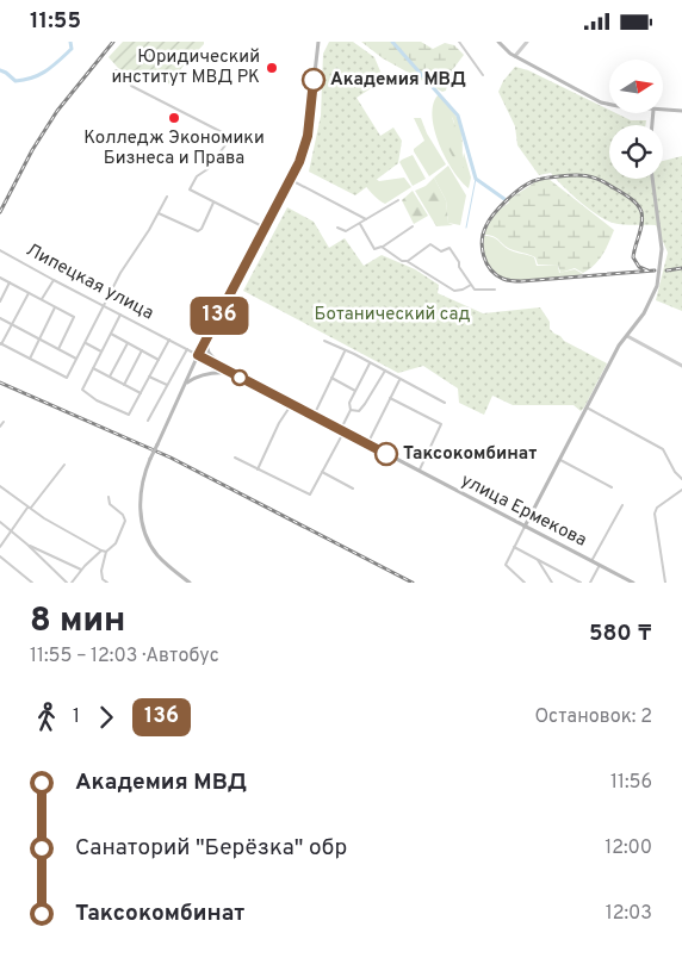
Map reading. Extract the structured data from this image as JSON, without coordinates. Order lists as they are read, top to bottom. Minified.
{"streets":{"main road":["улица Ермекова"],"street":["Липецкая улица"]},"crossings":[["Липецкая улица","улица Ермекова"]],"parks":["Ботанический сад"],"places":["Юридический институт МВД РК","Академия МВД","Колледж Экономики Бизнеса и Права","Таксокомбинат"],"lines":["bus line 136"],"north":"right","page":{"status":"11:55","on_map":"136","heading":["8 мин","11:55 – 12:03 · Автобус","580 ₸"],"legs":["1","136","Остановок: 2"],"list":[{"name":"Академия МВД","value":"11:56"},{"name":"Санаторий \"Берёзка\" обр","value":"12:00"},{"name":"Таксокомбинат","value":"12:03"}]}}
